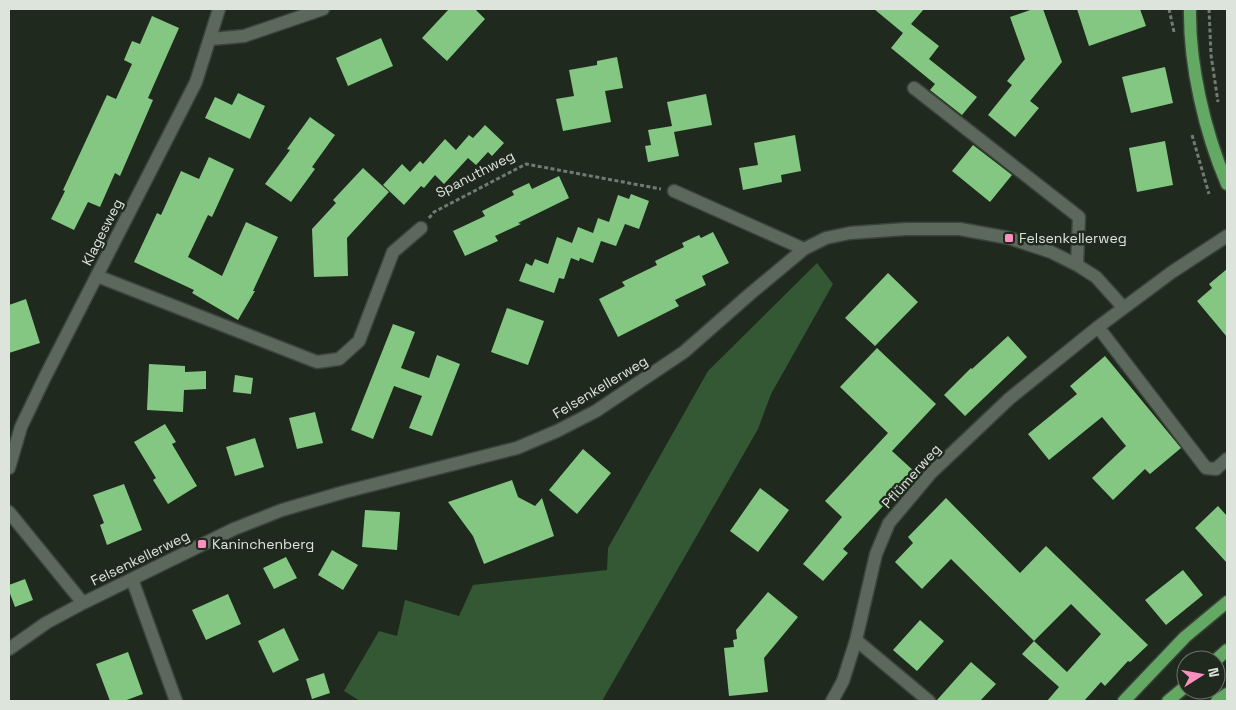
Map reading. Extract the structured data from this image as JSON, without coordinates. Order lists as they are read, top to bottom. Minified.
{"streets":{"street":["Klagesweg","Felsenkellerweg","Pflümerweg"],"path":["Spanuthweg"]},"crossings":[["Felsenkellerweg","Pflümerweg"]],"places":{"transit":["Felsenkellerweg","Kaninchenberg"]},"north":"right"}
